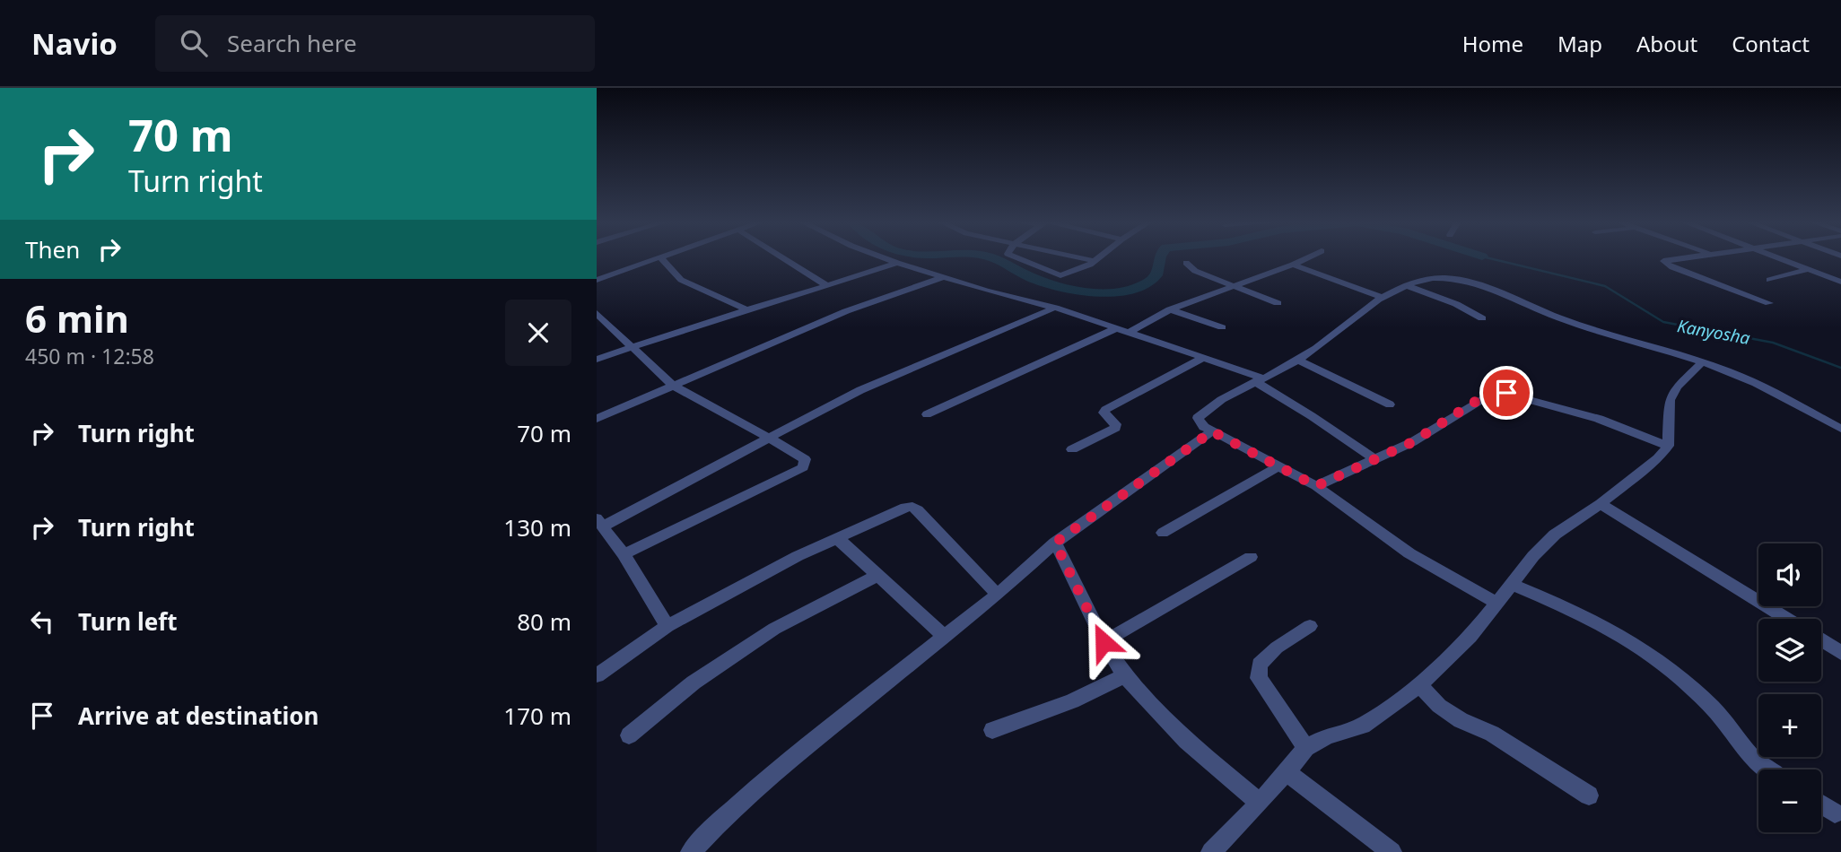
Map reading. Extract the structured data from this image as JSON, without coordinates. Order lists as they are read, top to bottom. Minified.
{"water":["Kanyosha"],"page":{"header":"Navio","search":"Search here","nav":["Home","Map","About","Contact"],"turn":["70 m","Turn right"],"then":"Then","heading":["6 min","450 m · 12:58"],"list":[{"name":"Turn right","value":"70 m"},{"name":"Turn right","value":"130 m"},{"name":"Turn left","value":"80 m"},{"name":"Arrive at destination","value":"170 m"}],"map_buttons":["+","−"]}}
